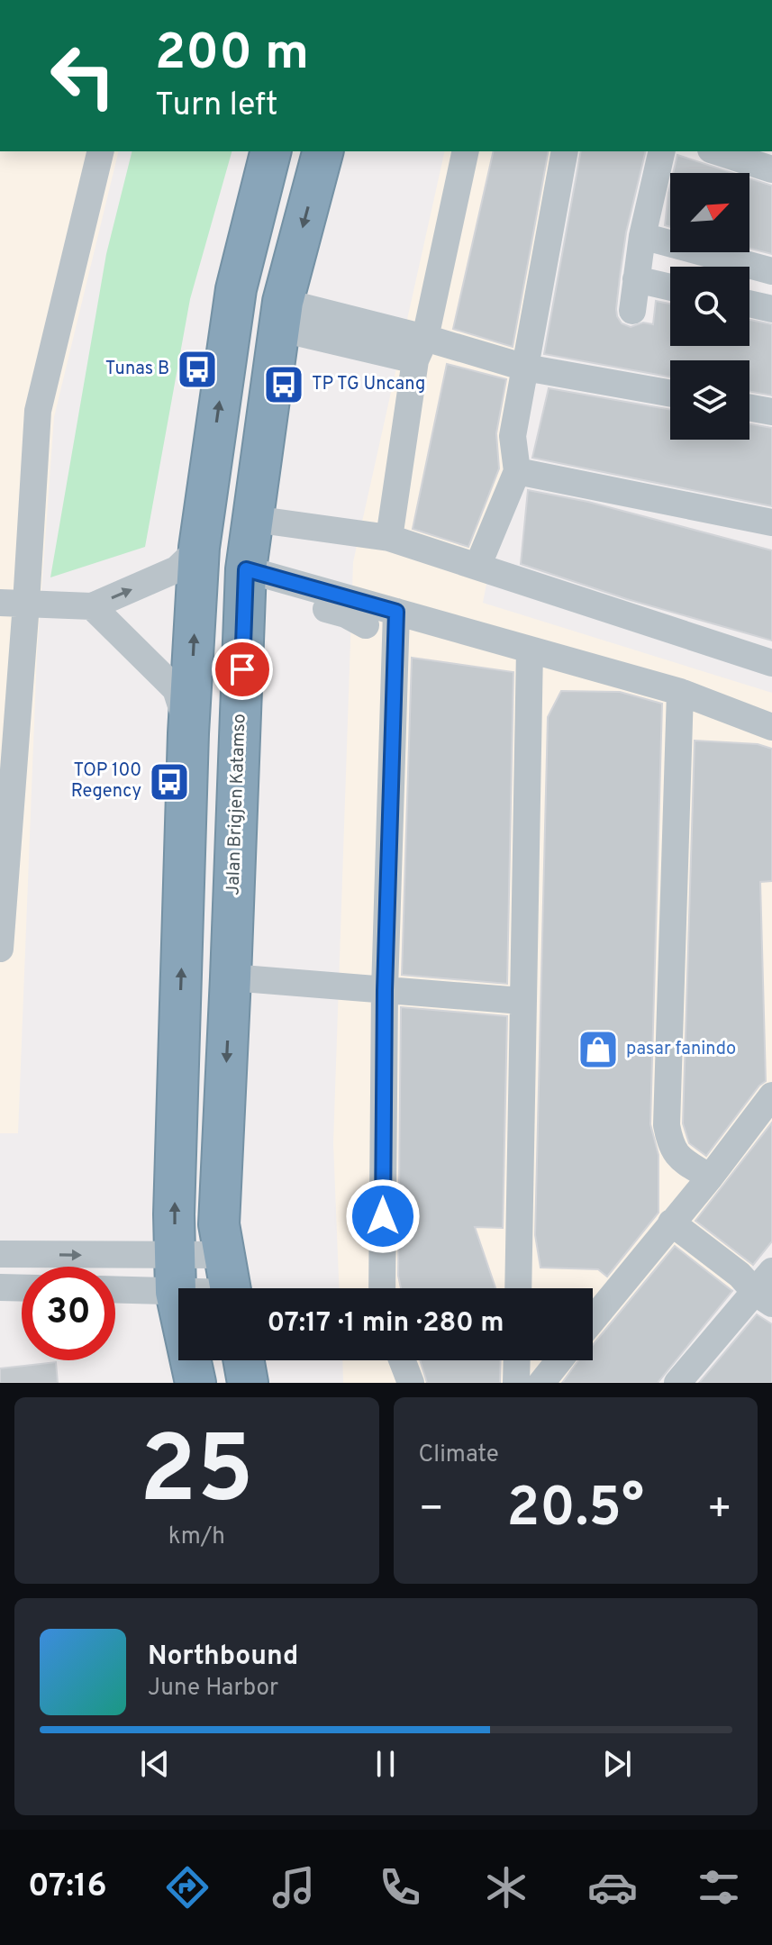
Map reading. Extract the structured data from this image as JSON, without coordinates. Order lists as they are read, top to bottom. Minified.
{"streets":{"highway":["Jalan Brigjen Katamso"]},"places":{"bus stop":["Tunas B","TP TG Uncang","TOP 100 Regency"],"shop":["pasar fanindo"]},"north":"top right","page":{"turn":["200 m","Turn left"],"limit":"30","trip":"07:17 · 1 min · 280 m","tile":[["25","km/h"],"Climate"],"heat":["−","20.5°","+"],"song":["Northbound","June Harbor"],"tabs":"07:16"}}
